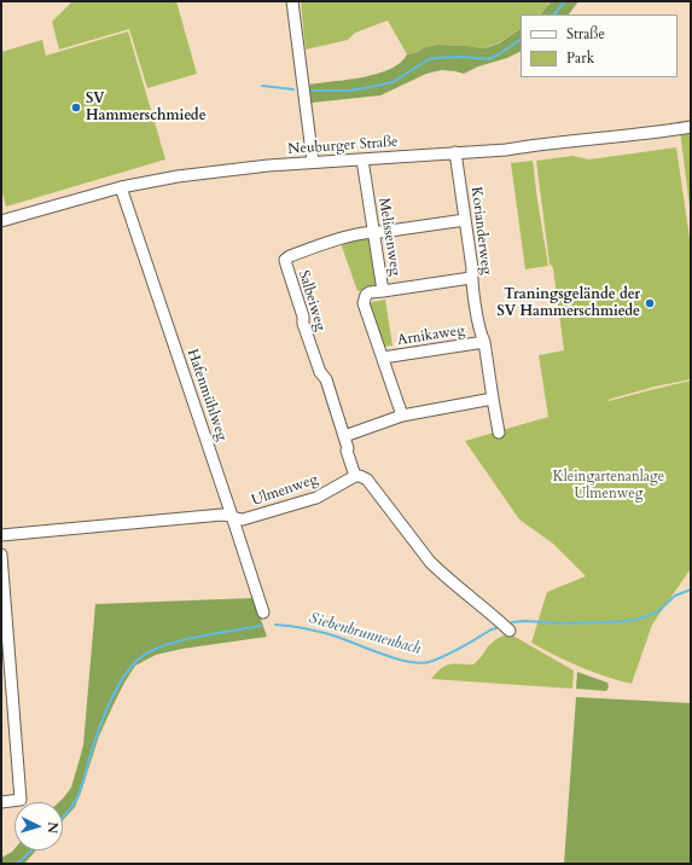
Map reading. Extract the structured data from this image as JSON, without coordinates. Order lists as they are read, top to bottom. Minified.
{"streets":{"street":["Neuburger Straße","Korianderweg","Melissenweg","Salbeiweg","Arnikaweg","Hafenmühlweg","Ulmenweg"]},"crossings":[["Neuburger Straße","Korianderweg"],["Neuburger Straße","Melissenweg"],["Neuburger Straße","Hafenmühlweg"],["Korianderweg","Arnikaweg"],["Melissenweg","Salbeiweg"],["Melissenweg","Arnikaweg"],["Salbeiweg","Ulmenweg"],["Hafenmühlweg","Ulmenweg"]],"water":["Siebenbrunnenbach"],"parks":["Kleingartenanlage Ulmenweg"],"places":["SV Hammerschmiede","Traningsgelände der SV Hammerschmiede"],"legend":["Straße","Park"],"north":"right"}
